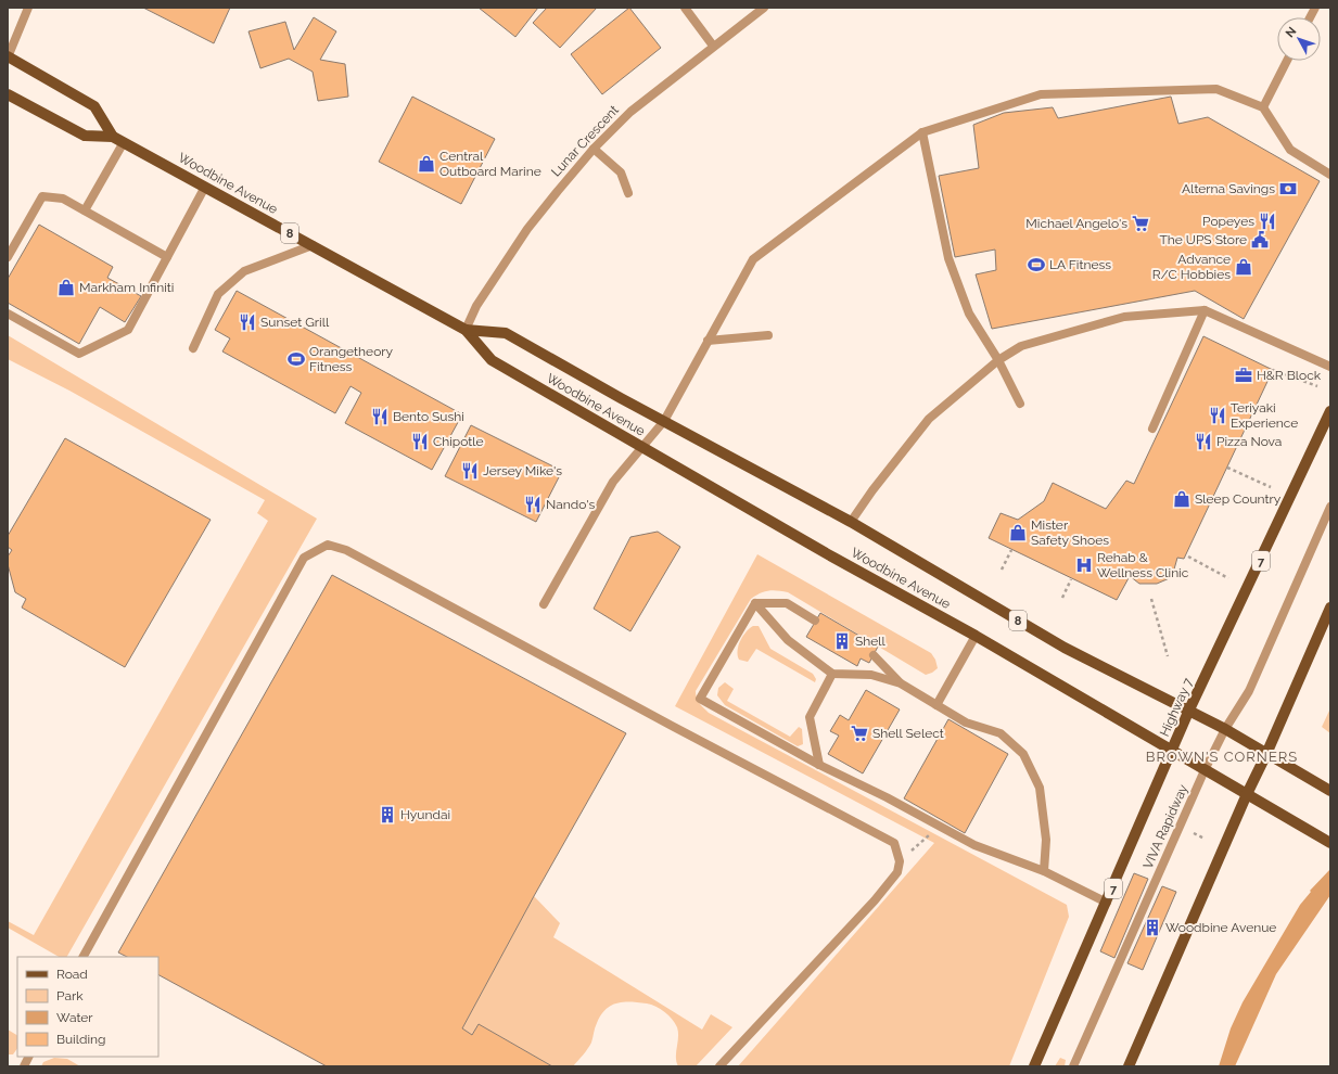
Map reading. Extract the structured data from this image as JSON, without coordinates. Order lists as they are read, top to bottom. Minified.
{"streets":{"main road":["Woodbine Avenue","8","7","Highway 7"],"street":["Lunar Crescent","VIVA Rapidway"]},"crossings":[["Lunar Crescent","Woodbine Avenue"],["Woodbine Avenue","Highway 7"],["Woodbine Avenue","VIVA Rapidway"]],"districts":["BROWN'S CORNERS"],"places":{"shop":["Central Outboard Marine","Advance R/C Hobbies","Markham Infiniti","Sleep Country","Mister Safety Shoes"],"bank":["Alterna Savings"],"restaurant":["Popeyes","Sunset Grill","Teriyaki Experience","Bento Sushi","Chipotle","Pizza Nova","Jersey Mike's","Nando's"],"supermarket":["Michael Angelo's","Shell Select"],"public building":["The UPS Store"],"sports":["LA Fitness","Orangetheory Fitness"],"office":["H&R Block"],"hospital":["Rehab & Wellness Clinic"],"building":["Shell","Hyundai","Woodbine Avenue"]},"legend":["Road","Park","Water","Building"],"north":"top left"}
